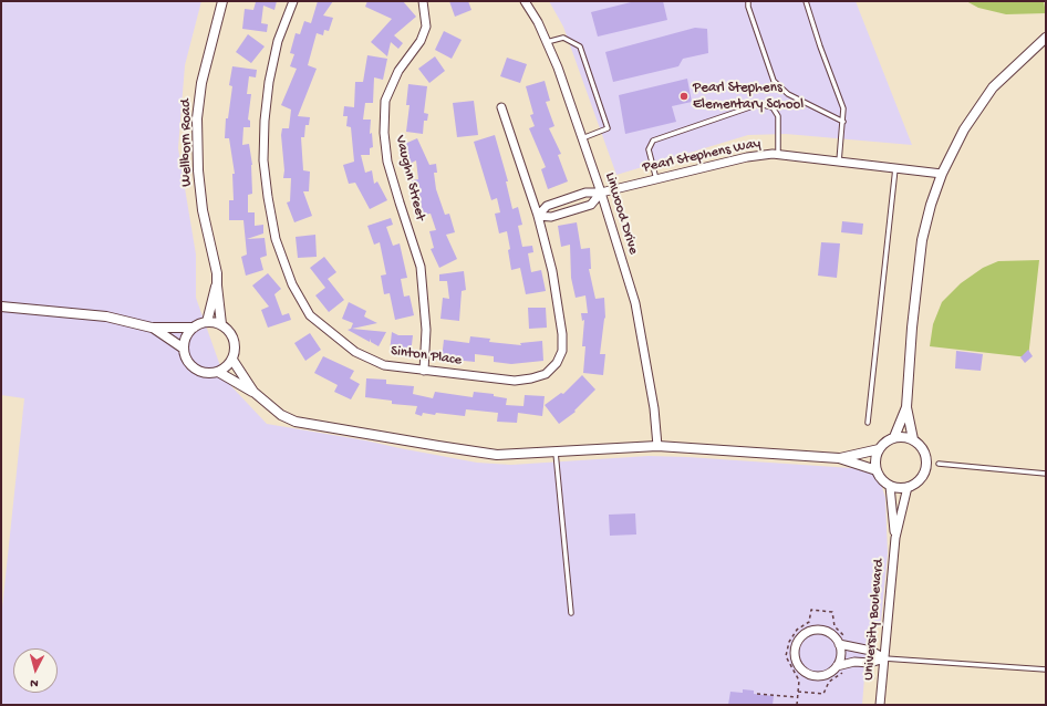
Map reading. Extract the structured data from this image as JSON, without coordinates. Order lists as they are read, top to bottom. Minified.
{"streets":{"street":["Wellborn Road","Pearl Stephens Way","Vaughn Street","Linwood Drive","Sinton Place","University Boulevard"]},"crossings":[["Pearl Stephens Way","Linwood Drive"],["Pearl Stephens Way","Sinton Place"],["Vaughn Street","Sinton Place"]],"places":["Pearl Stephens Elementary School"],"north":"bottom"}
